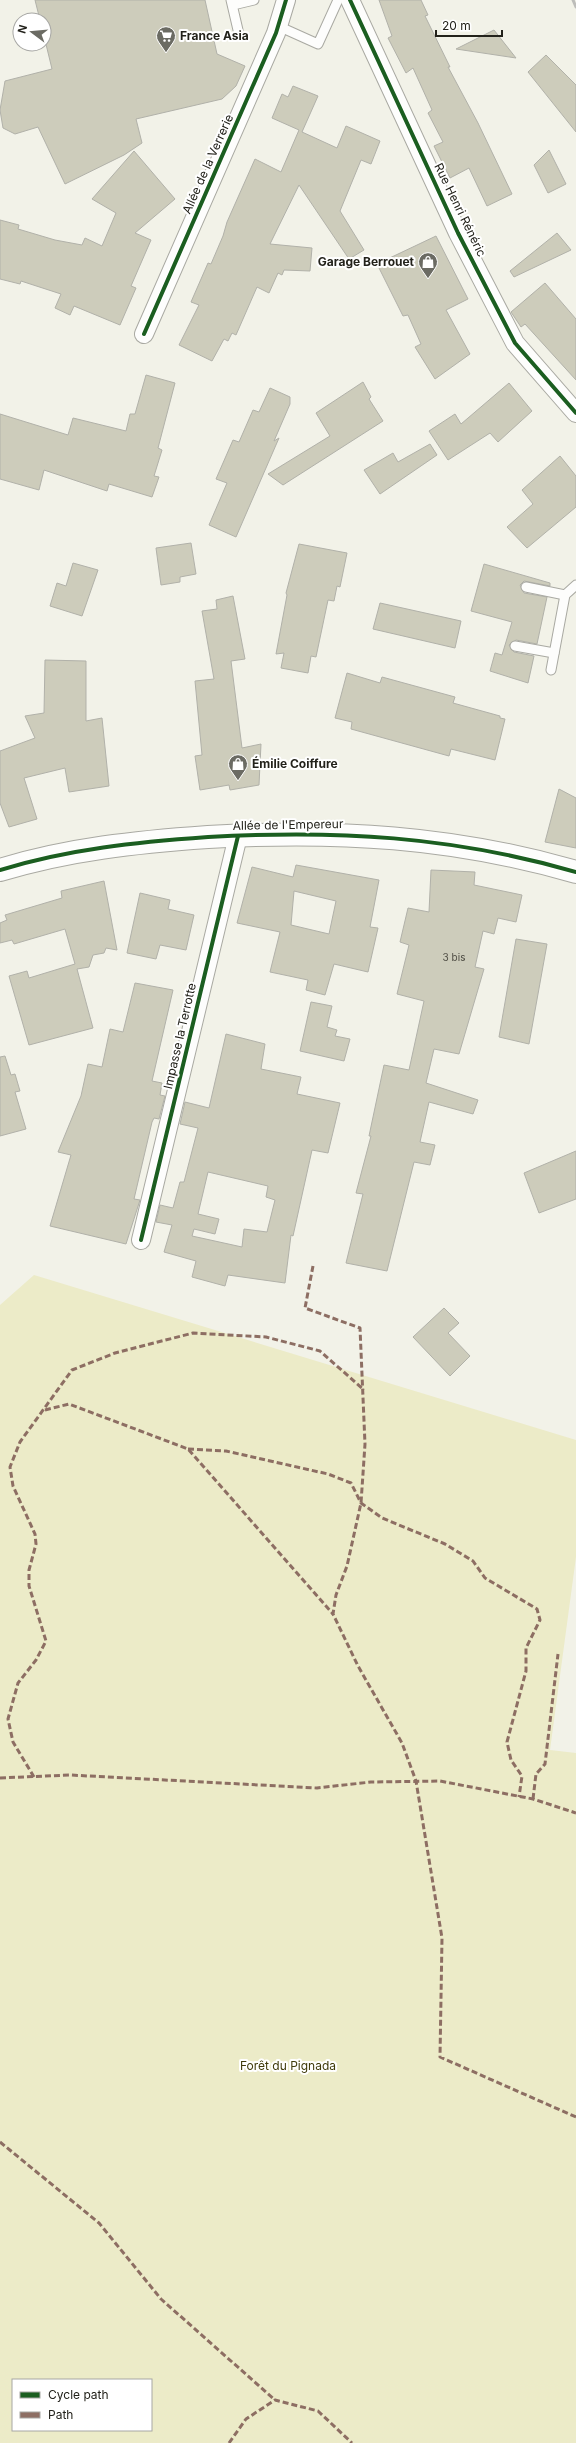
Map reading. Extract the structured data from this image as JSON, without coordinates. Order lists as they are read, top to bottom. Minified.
{"streets":{"street":["Allée de la Verrerie","Rue Henri Rénéric","Allée de l'Empereur","Impasse la Terrotte"]},"crossings":[["Allée de l'Empereur","Impasse la Terrotte"]],"parks":["Forêt du Pignada"],"places":{"supermarket":["France Asia"],"shop":["Garage Berrouet","Émilie Coiffure"]},"house_numbers":["3 bis"],"legend":["Cycle path","Path"],"scale_bar":"20 m","north":"left"}
